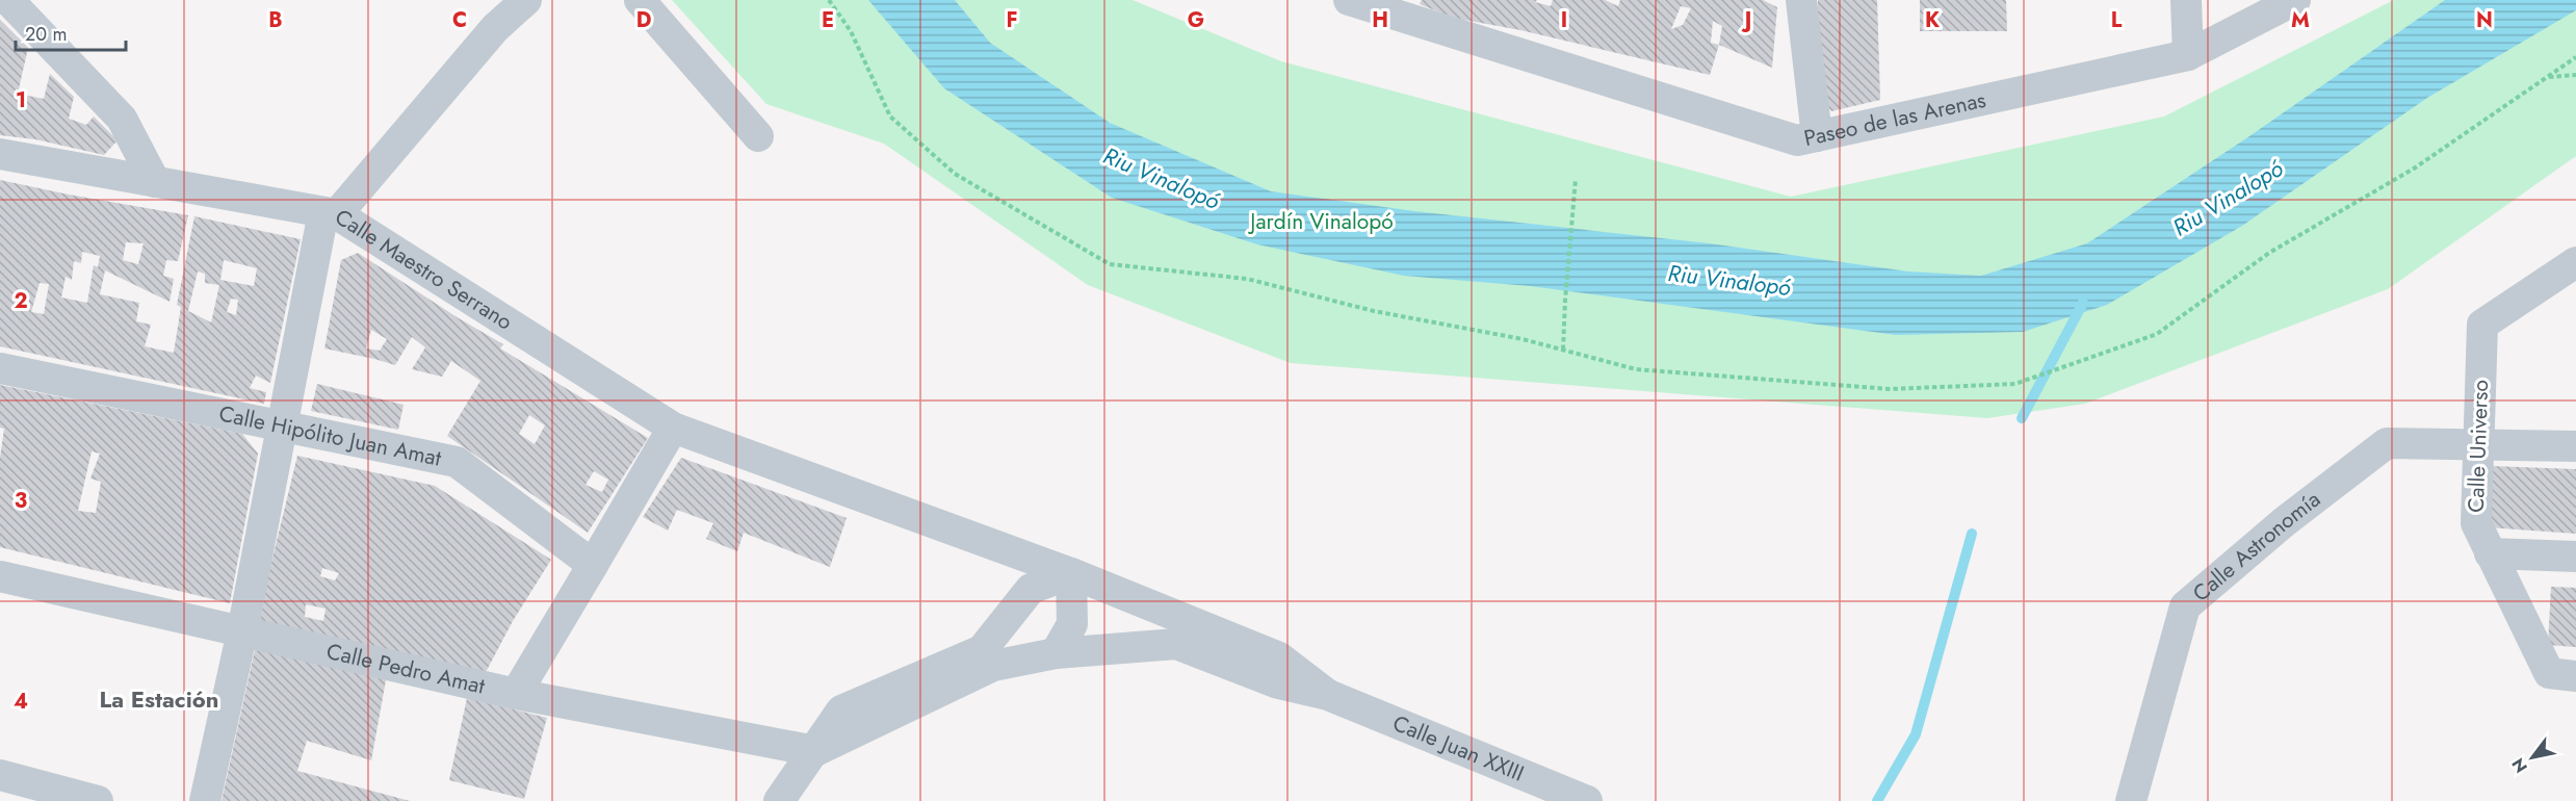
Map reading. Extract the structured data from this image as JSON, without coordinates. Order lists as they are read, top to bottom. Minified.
{"streets":{"street":["Paseo de las Arenas","Calle Maestro Serrano","Calle Hipólito Juan Amat","Calle Universo","Calle Astronomía","Calle Pedro Amat","Calle Juan XXIII"]},"crossings":[["Calle Maestro Serrano","Calle Juan XXIII"],["Calle Universo","Calle Astronomía"]],"districts":["La Estación"],"water":["Riu Vinalopó"],"parks":["Jardín Vinalopó"],"scale_bar":"20 m","north":"bottom left","grid":{"columns":["B","C","D","E","F","G","H","I","J","K","L","M","N"],"rows":["1","2","3","4"]}}
